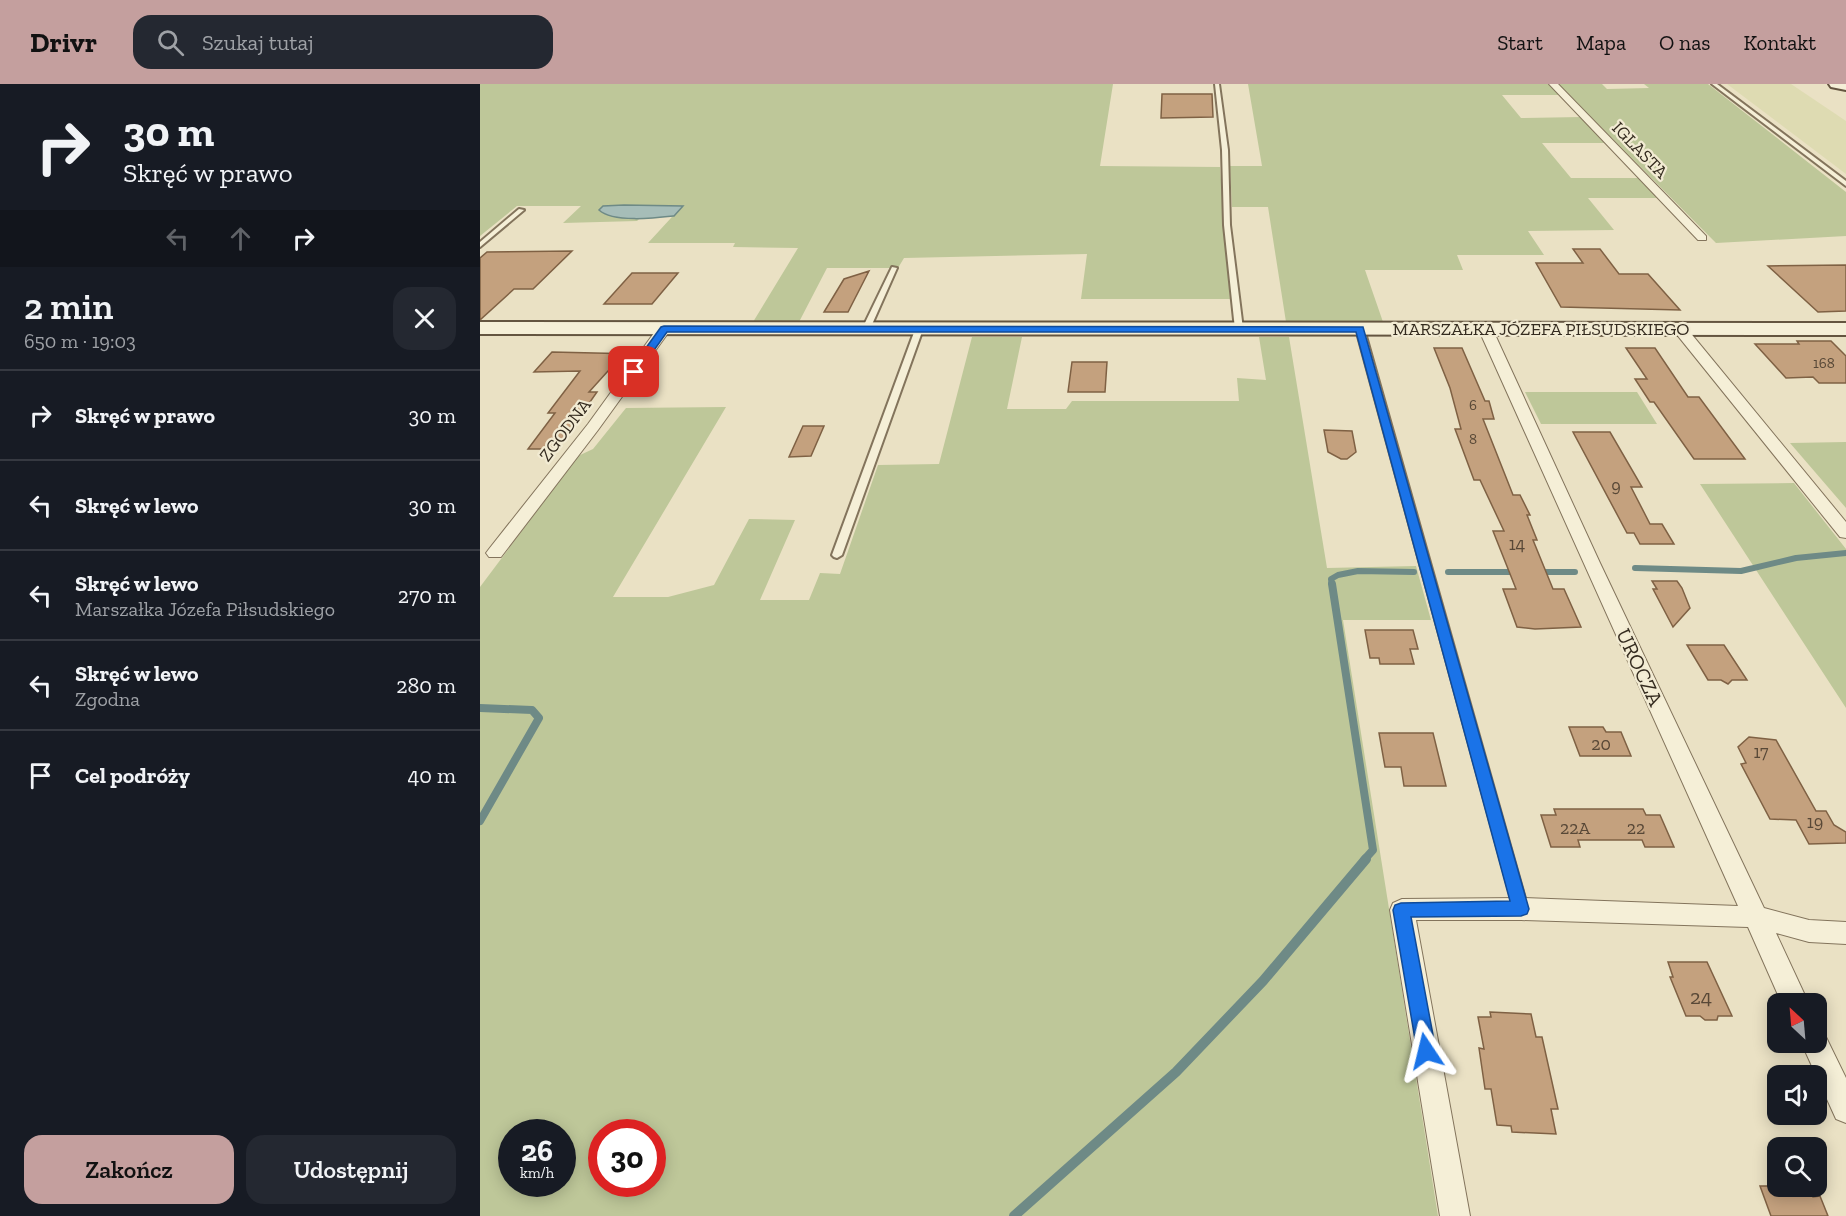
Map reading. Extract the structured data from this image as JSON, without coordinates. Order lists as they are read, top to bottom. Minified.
{"streets":{"street":["IGLASTA","MARSZAŁKA JÓZEFA PIŁSUDSKIEGO","ZGODNA","UROCZA"]},"crossings":[["MARSZAŁKA JÓZEFA PIŁSUDSKIEGO","ZGODNA"],["MARSZAŁKA JÓZEFA PIŁSUDSKIEGO","UROCZA"]],"house_numbers":["168","6","8","9","14","20","17","19","22A","22","24"],"north":"top left","page":{"header":"Drivr","search":"Szukaj tutaj","nav":["Start","Mapa","O nas","Kontakt"],"turn":["30 m","Skręć w prawo"],"heading":["2 min","650 m · 19:03"],"list":[{"name":"Skręć w prawo","value":"30 m"},{"name":"Skręć w lewo","value":"30 m"},{"name":"Skręć w lewo","note":"Marszałka Józefa Piłsudskiego","value":"270 m"},{"name":"Skręć w lewo","note":"Zgodna","value":"280 m"},{"name":"Cel podróży","value":"40 m"}],"speed":"26 km/h","limit":"30","buttons":["Zakończ","Udostępnij"]}}
